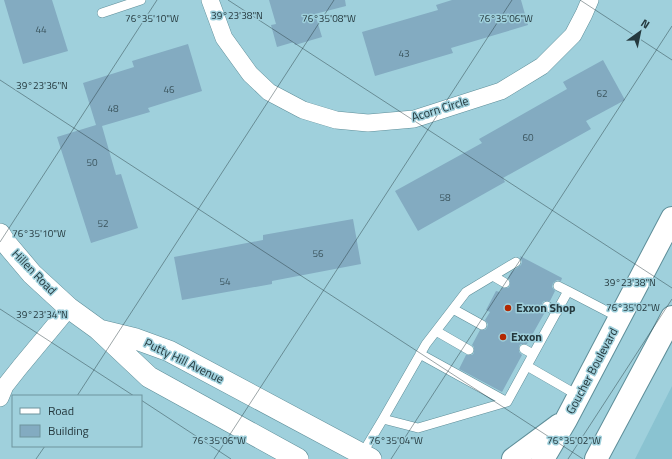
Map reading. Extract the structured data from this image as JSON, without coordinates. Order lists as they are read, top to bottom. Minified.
{"streets":{"main road":["Goucher Boulevard"],"street":["Acorn Circle","Hillen Road","Putty Hill Avenue"]},"crossings":[["Hillen Road","Putty Hill Avenue"]],"places":["Exxon Shop","Exxon"],"house_numbers":["44","43","46","62","48","60","50","58","52","56","54"],"legend":["Road","Building"],"north":"top right","coordinates":["39°23'38\"N","76°35'10\"W","76°35'08\"W","76°35'06\"W","39°23'36\"N","76°35'02\"W","39°23'34\"N","76°35'04\"W"]}
